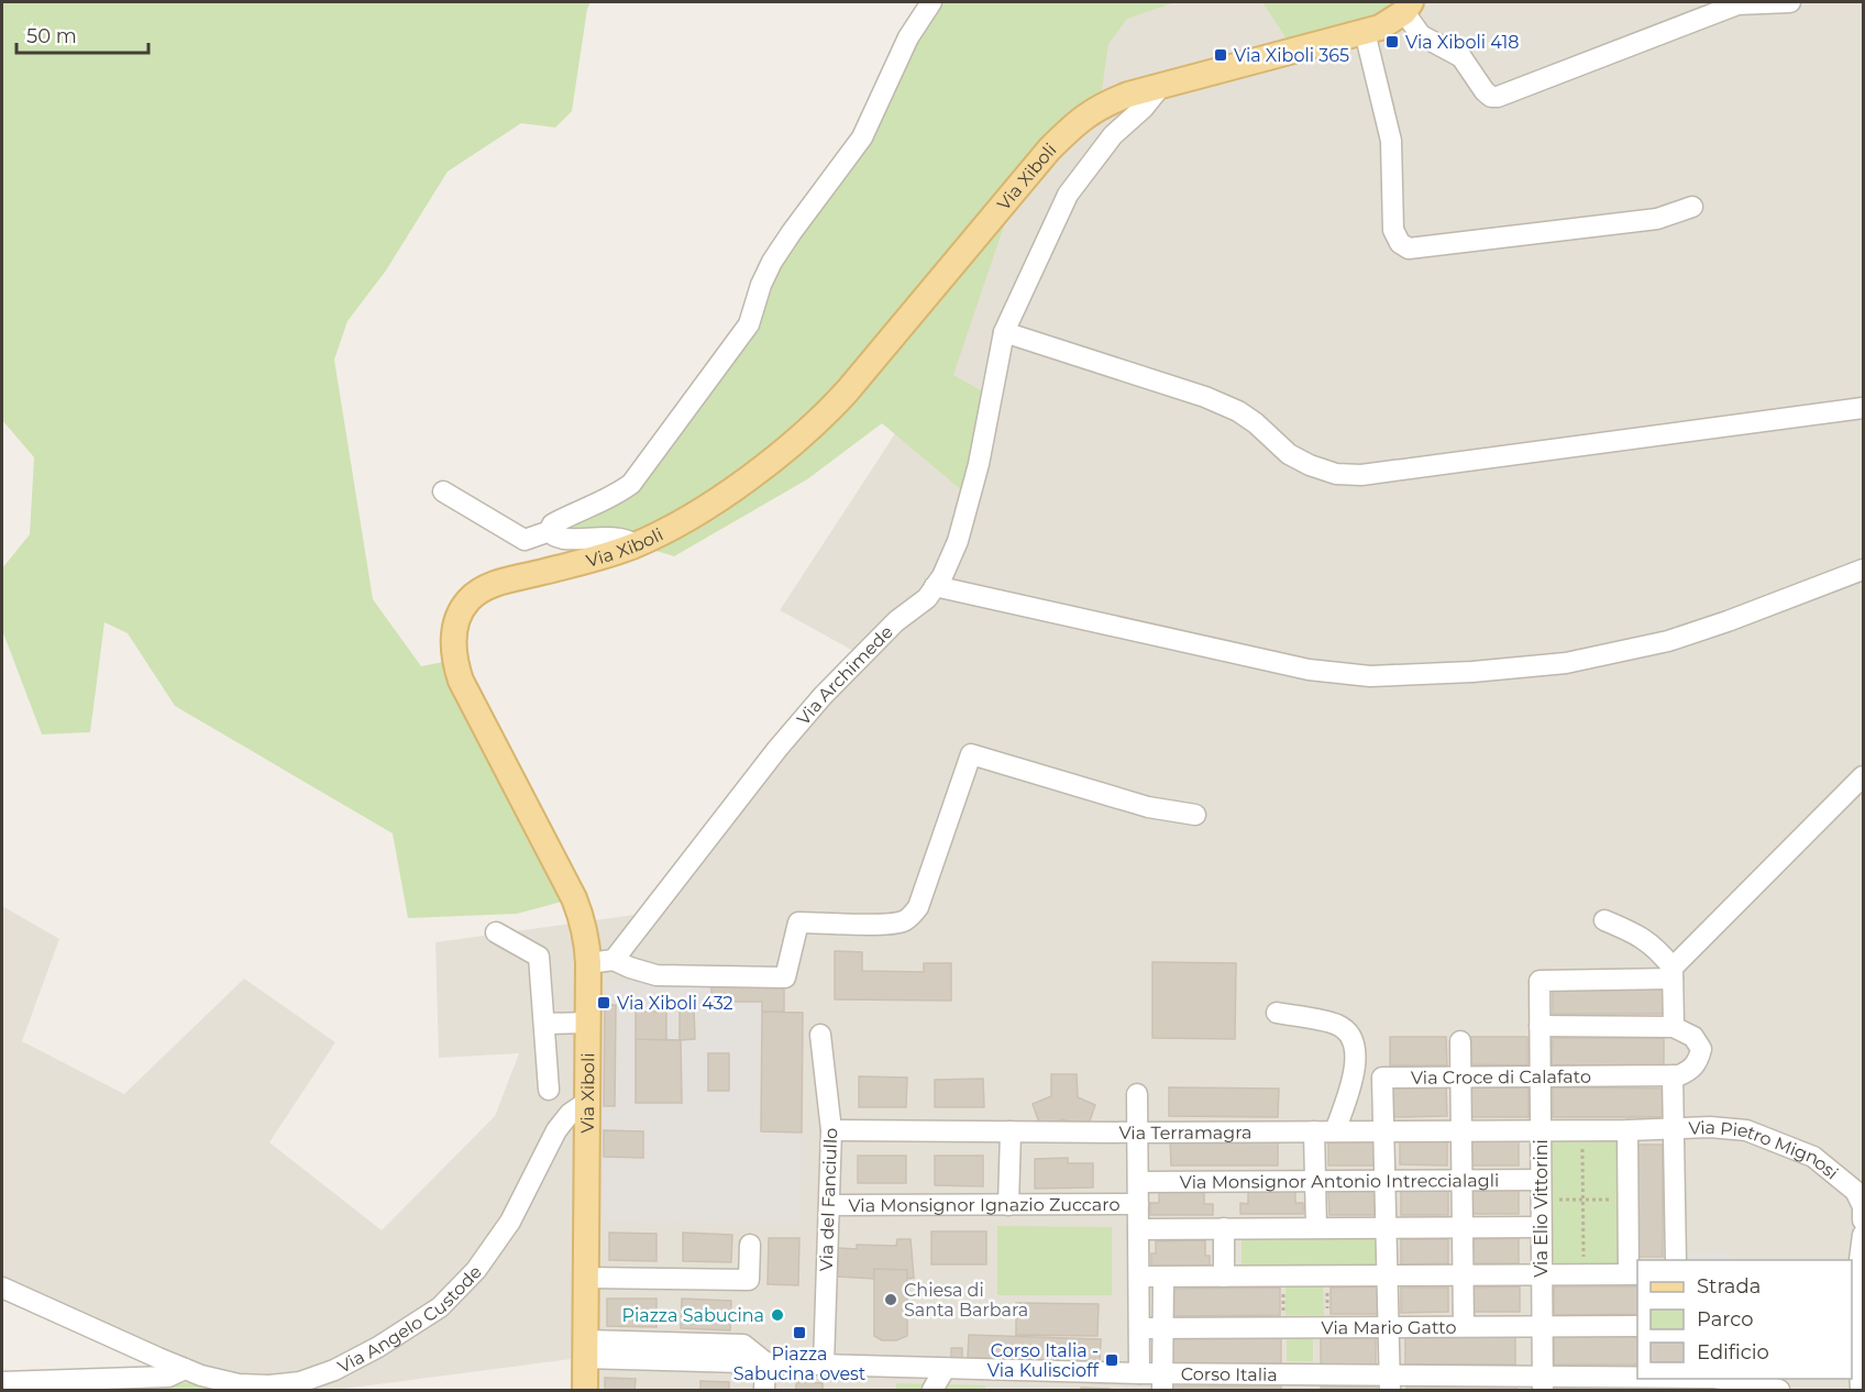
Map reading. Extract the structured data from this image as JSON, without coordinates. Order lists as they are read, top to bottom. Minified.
{"streets":{"main road":["Via Xiboli"],"street":["Via Archimede","Via Croce di Calafato","Via Terramagra","Via Pietro Mignosi","Via Monsignor Antonio Intreccialagli","Via del Fanciullo","Via Monsignor Ignazio Zuccaro","Via Elio Vittorini","Via Angelo Custode","Via Mario Gatto","Corso Italia"]},"crossings":[["Via Xiboli","Via Archimede"],["Via Xiboli","Via Angelo Custode"],["Via Xiboli","Corso Italia"],["Via Croce di Calafato","Via Terramagra"],["Via Croce di Calafato","Via Elio Vittorini"],["Via Terramagra","Via Pietro Mignosi"],["Via Terramagra","Via del Fanciullo"],["Via Terramagra","Via Elio Vittorini"],["Via Monsignor Antonio Intreccialagli","Via Elio Vittorini"],["Via del Fanciullo","Via Monsignor Ignazio Zuccaro"],["Via del Fanciullo","Corso Italia"],["Via Elio Vittorini","Via Mario Gatto"],["Via Elio Vittorini","Corso Italia"]],"places":{"transit":["Via Xiboli 418","Via Xiboli 365","Via Xiboli 432","Piazza Sabucina ovest","Corso Italia - Via Kuliscioff"],"other":["Chiesa di Santa Barbara","Piazza Sabucina"]},"legend":["Strada","Parco","Edificio"],"scale_bar":"50 m"}
